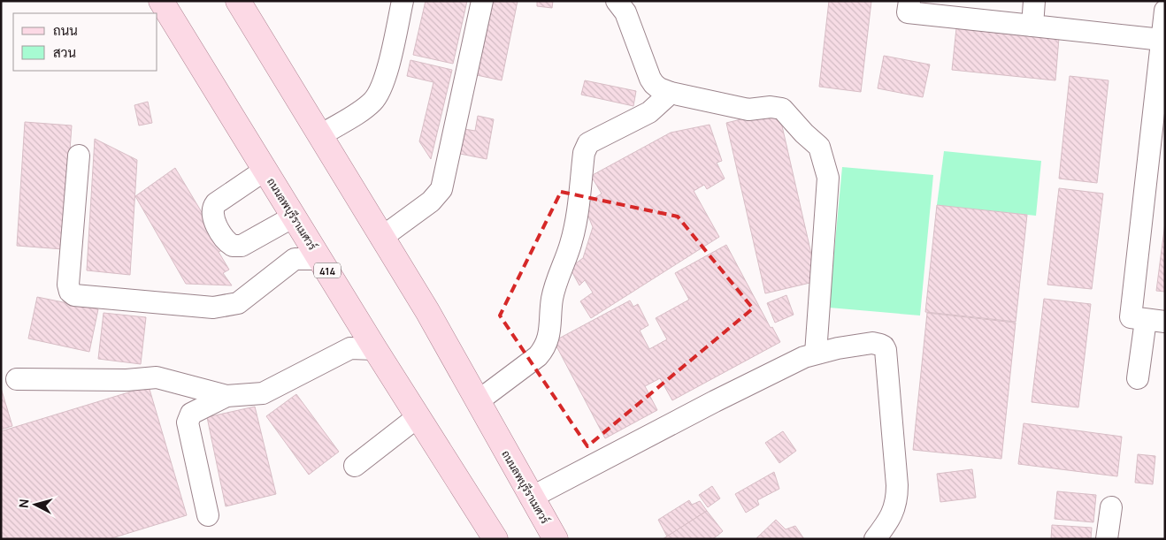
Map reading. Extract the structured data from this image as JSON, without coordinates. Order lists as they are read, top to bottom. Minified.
{"streets":{"main road":["ถนนลพบุรีราเมศวร์","414"]},"legend":["ถนน","สวน"],"north":"left"}
